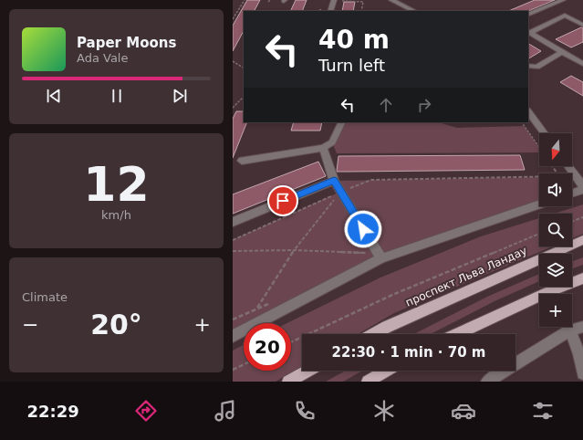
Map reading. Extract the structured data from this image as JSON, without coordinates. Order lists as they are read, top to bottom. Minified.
{"streets":{"main road":["проспект Льва Ландау"]},"north":"bottom","page":{"turn":["40 m","Turn left"],"song":["Paper Moons","Ada Vale"],"tile":[["12","km/h"],"Climate"],"map_buttons":"+","heat":["−","20°","+"],"limit":"20","trip":"22:30 · 1 min · 70 m","tabs":"22:29"}}
